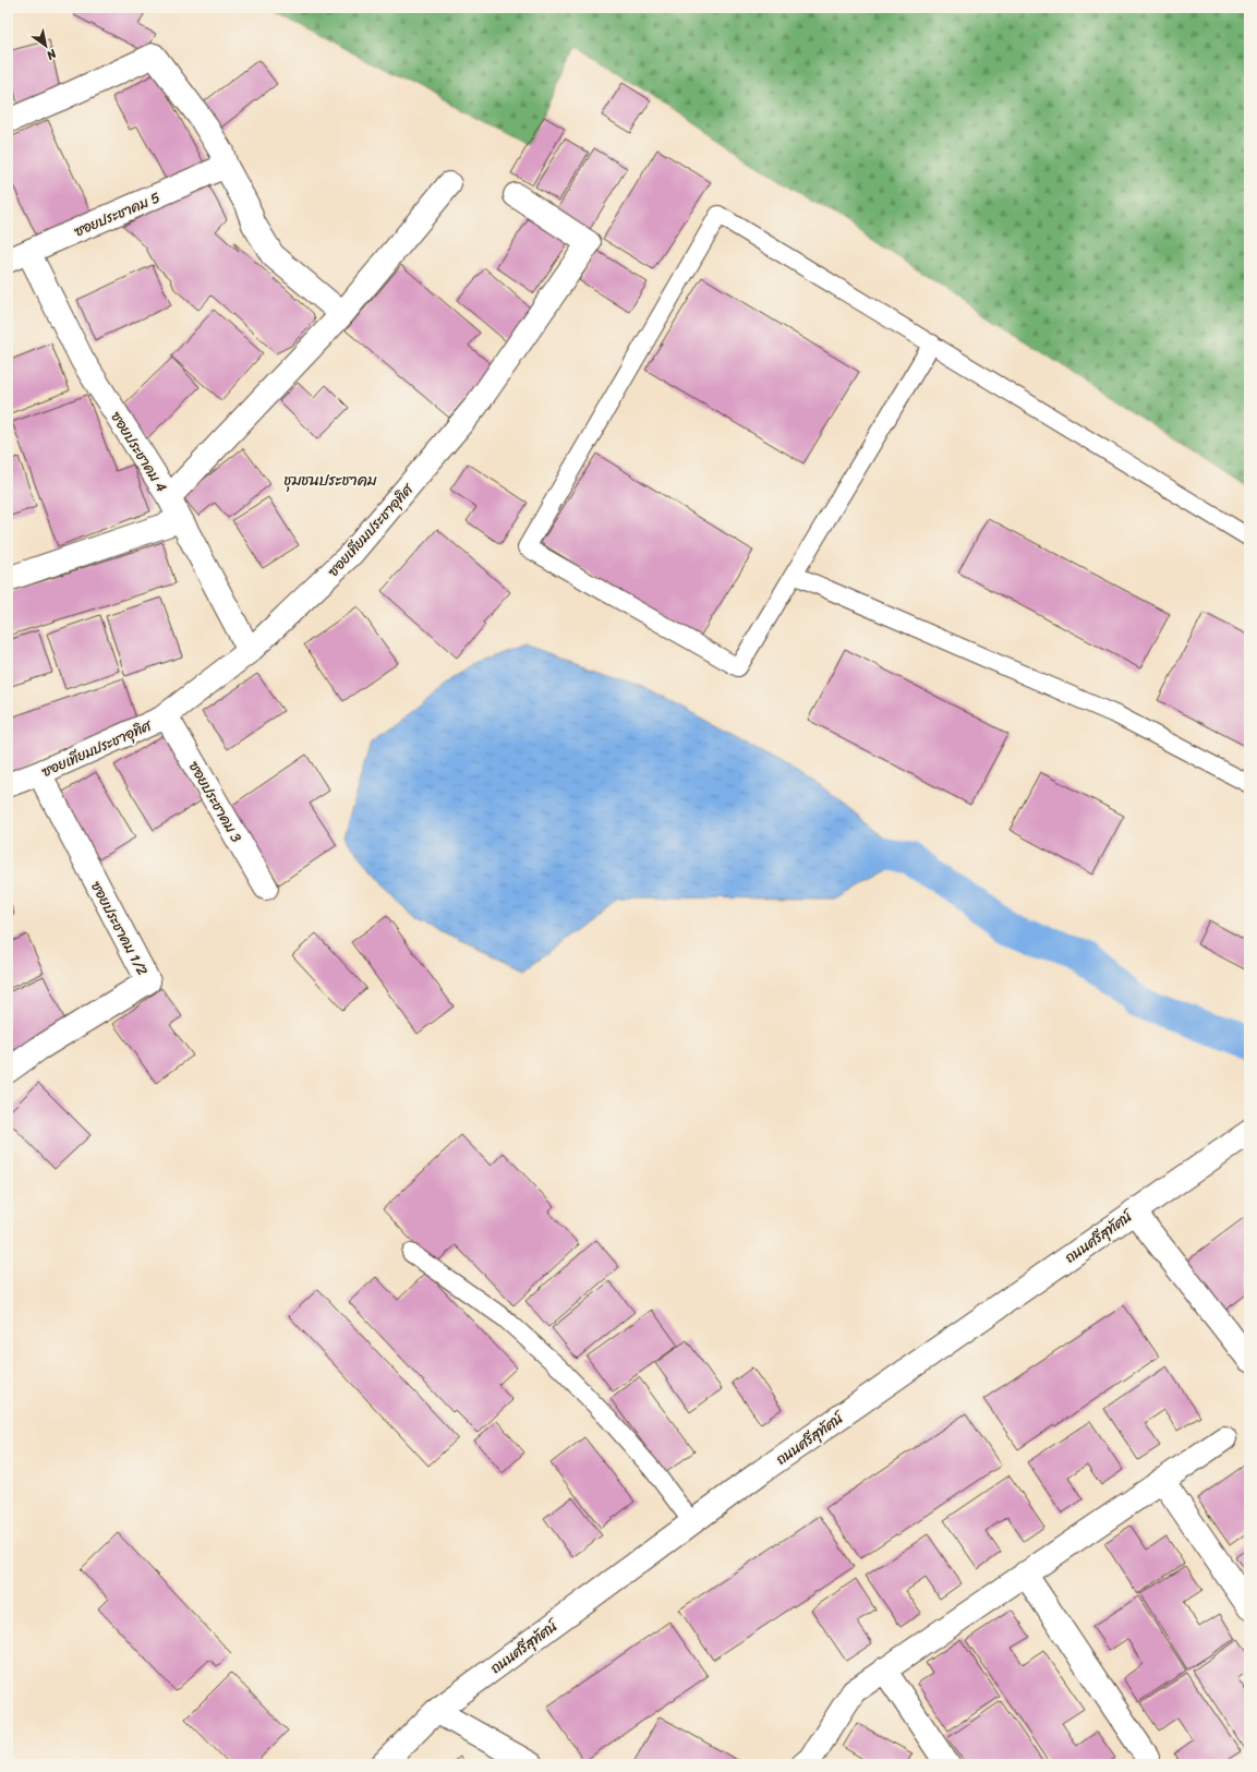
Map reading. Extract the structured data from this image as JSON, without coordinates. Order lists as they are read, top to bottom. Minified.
{"streets":{"street":["ซอยประชาคม 5","ซอยประชาคม 4","ซอยเทียมประชาอุทิศ","ซอยประชาคม 3","ซอยประชาคม 1/2","ถนนศรีสุทัศน์"]},"crossings":[["ซอยประชาคม 5","ซอยประชาคม 4"],["ซอยประชาคม 4","ซอยเทียมประชาอุทิศ"],["ซอยเทียมประชาอุทิศ","ซอยประชาคม 3"],["ซอยเทียมประชาอุทิศ","ซอยประชาคม 1/2"]],"districts":["ชุมชนประชาคม"],"north":"bottom right"}
